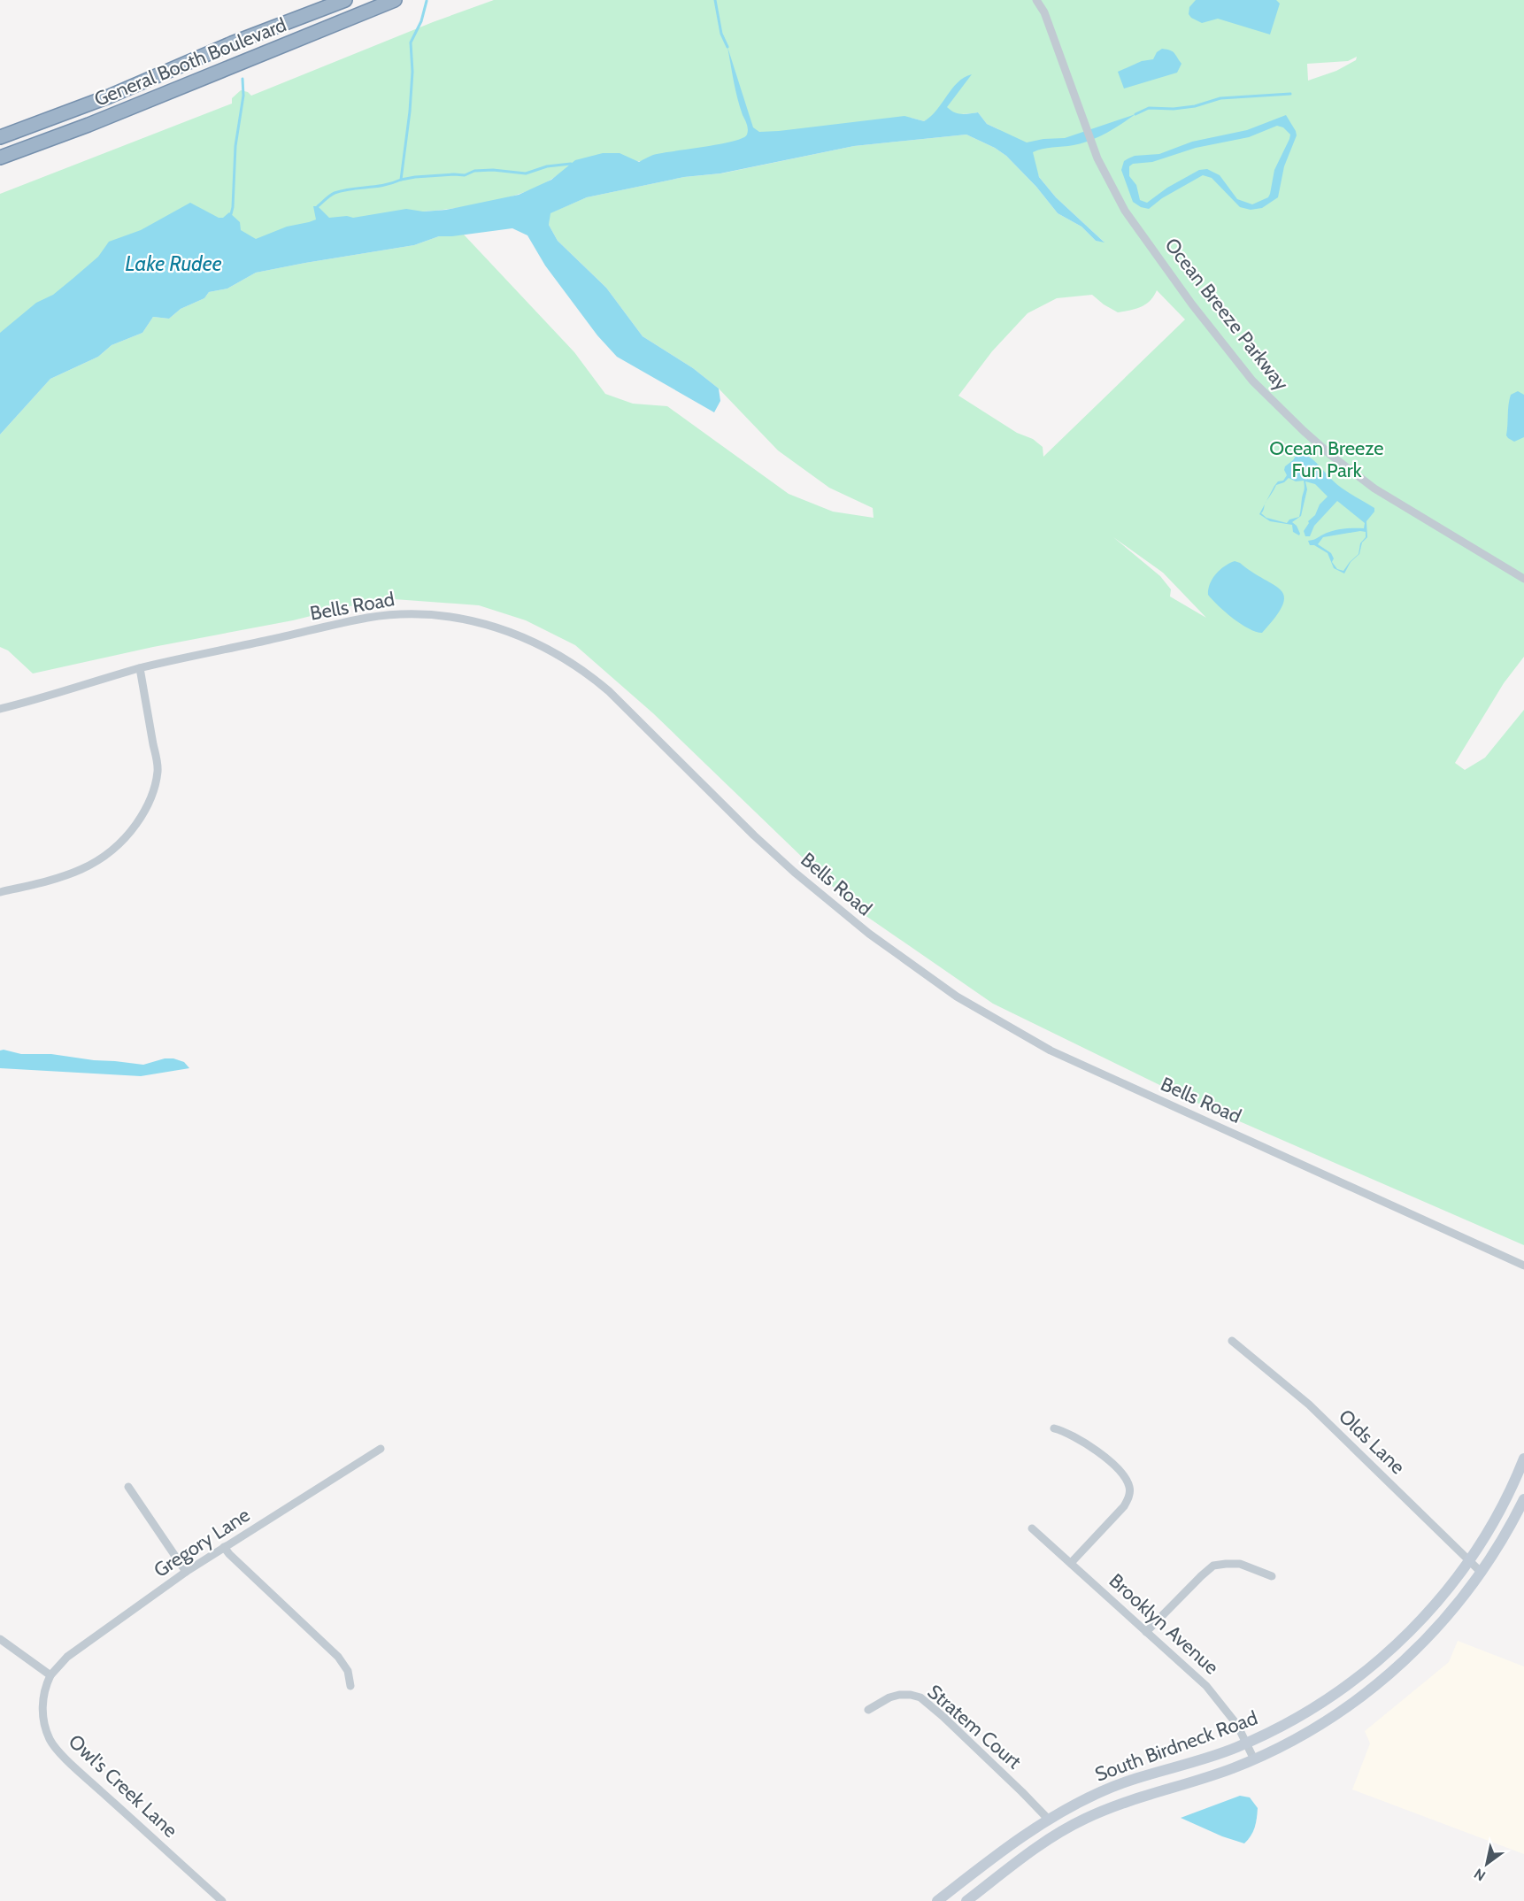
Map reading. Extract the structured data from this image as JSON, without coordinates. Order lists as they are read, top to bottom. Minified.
{"streets":{"highway":["General Booth Boulevard"],"main road":["South Birdneck Road"],"street":["Ocean Breeze Parkway","Bells Road","Olds Lane","Gregory Lane","Brooklyn Avenue","Stratem Court","Owl's Creek Lane"]},"crossings":[["Olds Lane","South Birdneck Road"],["Gregory Lane","Owl's Creek Lane"],["Brooklyn Avenue","South Birdneck Road"],["Stratem Court","South Birdneck Road"]],"water":["Lake Rudee"],"parks":["Ocean Breeze Fun Park"],"north":"bottom left"}
